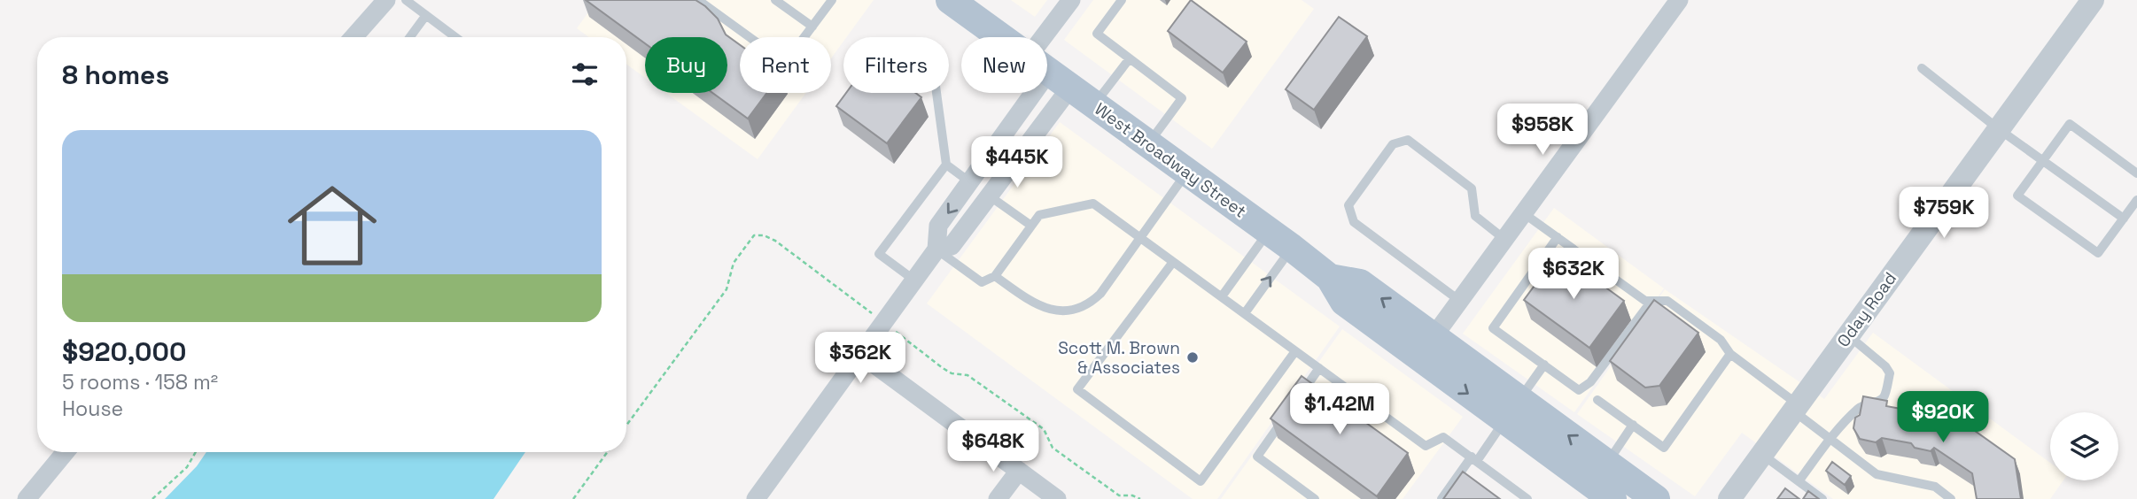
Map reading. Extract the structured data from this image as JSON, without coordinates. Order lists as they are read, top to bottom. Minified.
{"streets":{"main road":["West Broadway Street"],"street":["Oday Road"]},"places":["Scott M. Brown & Associates"],"page":{"chip":["Buy","Rent","Filters","New"],"heading":"8 homes","price":["$958K","$445K","$759K","$632K","$362K","$1.42M","$920K","$648K"],"list":[{"name":"$920,000","note":"5 rooms · 158 m² · House"}]}}
